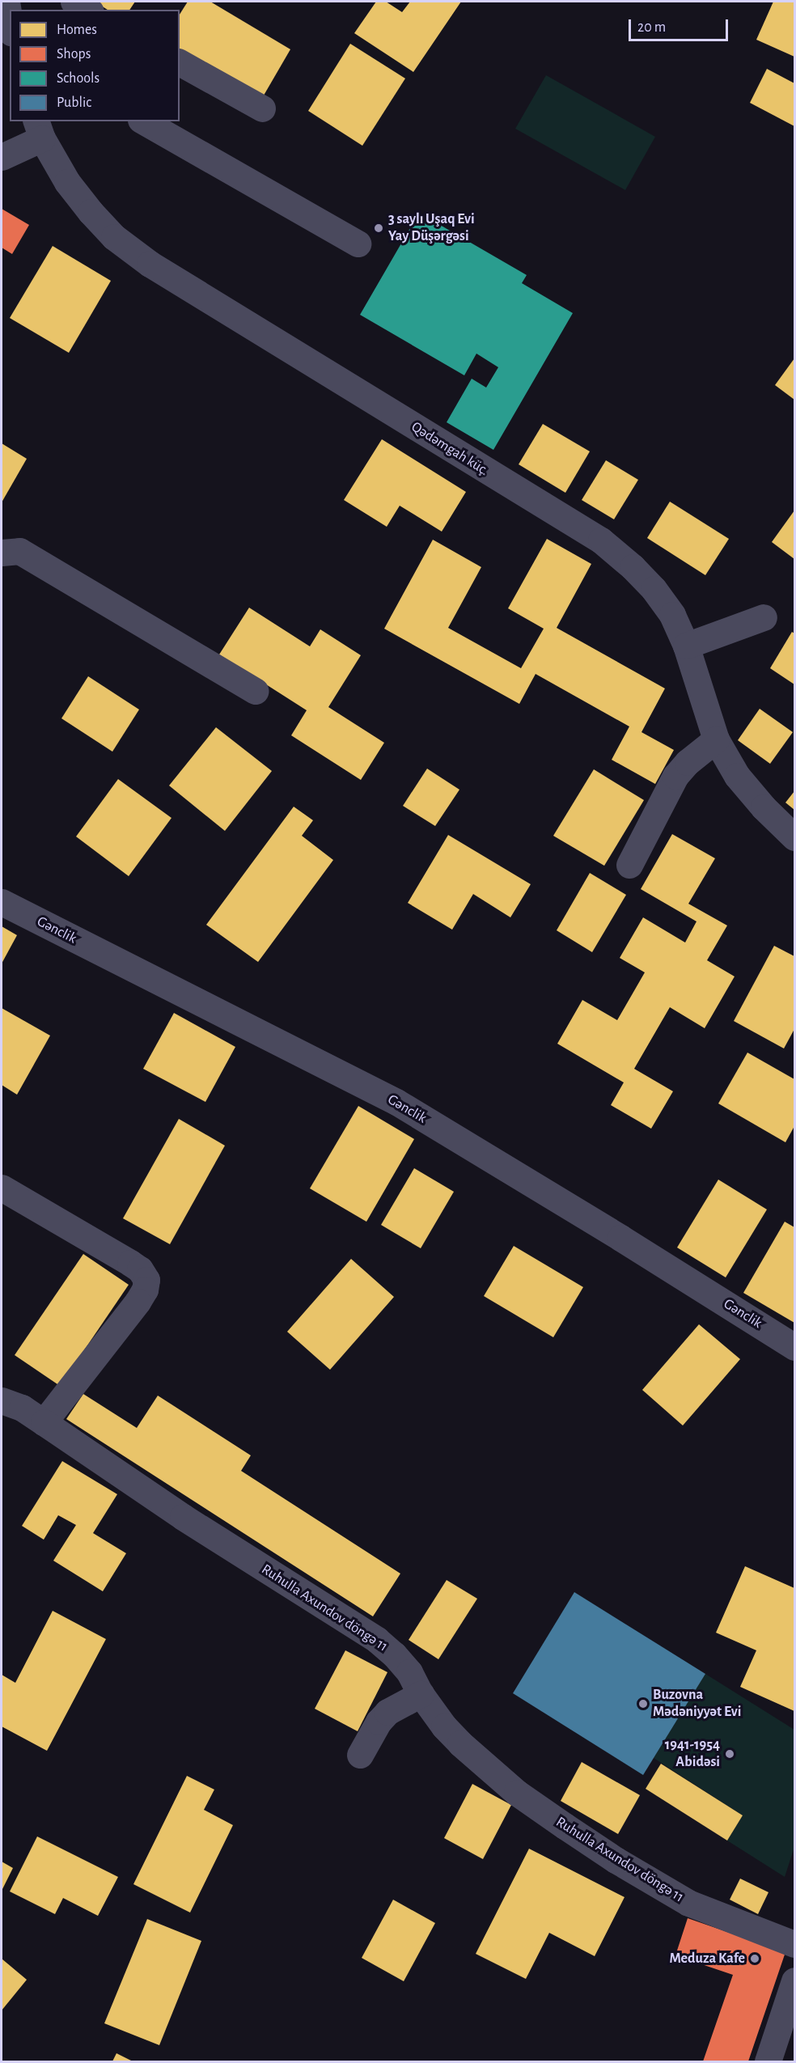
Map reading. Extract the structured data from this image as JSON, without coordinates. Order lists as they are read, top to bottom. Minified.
{"streets":{"street":["Qədəmgah küç.","Gənclik","Ruhulla Axundov döngə 11"]},"places":["3 saylı Uşaq Evi Yay Düşərgəsi","Buzovna Mədəniyyət Evi","1941-1954 Abidəsi","Meduza Kafe"],"legend":["Homes","Shops","Schools","Public"],"scale_bar":"20 m"}
